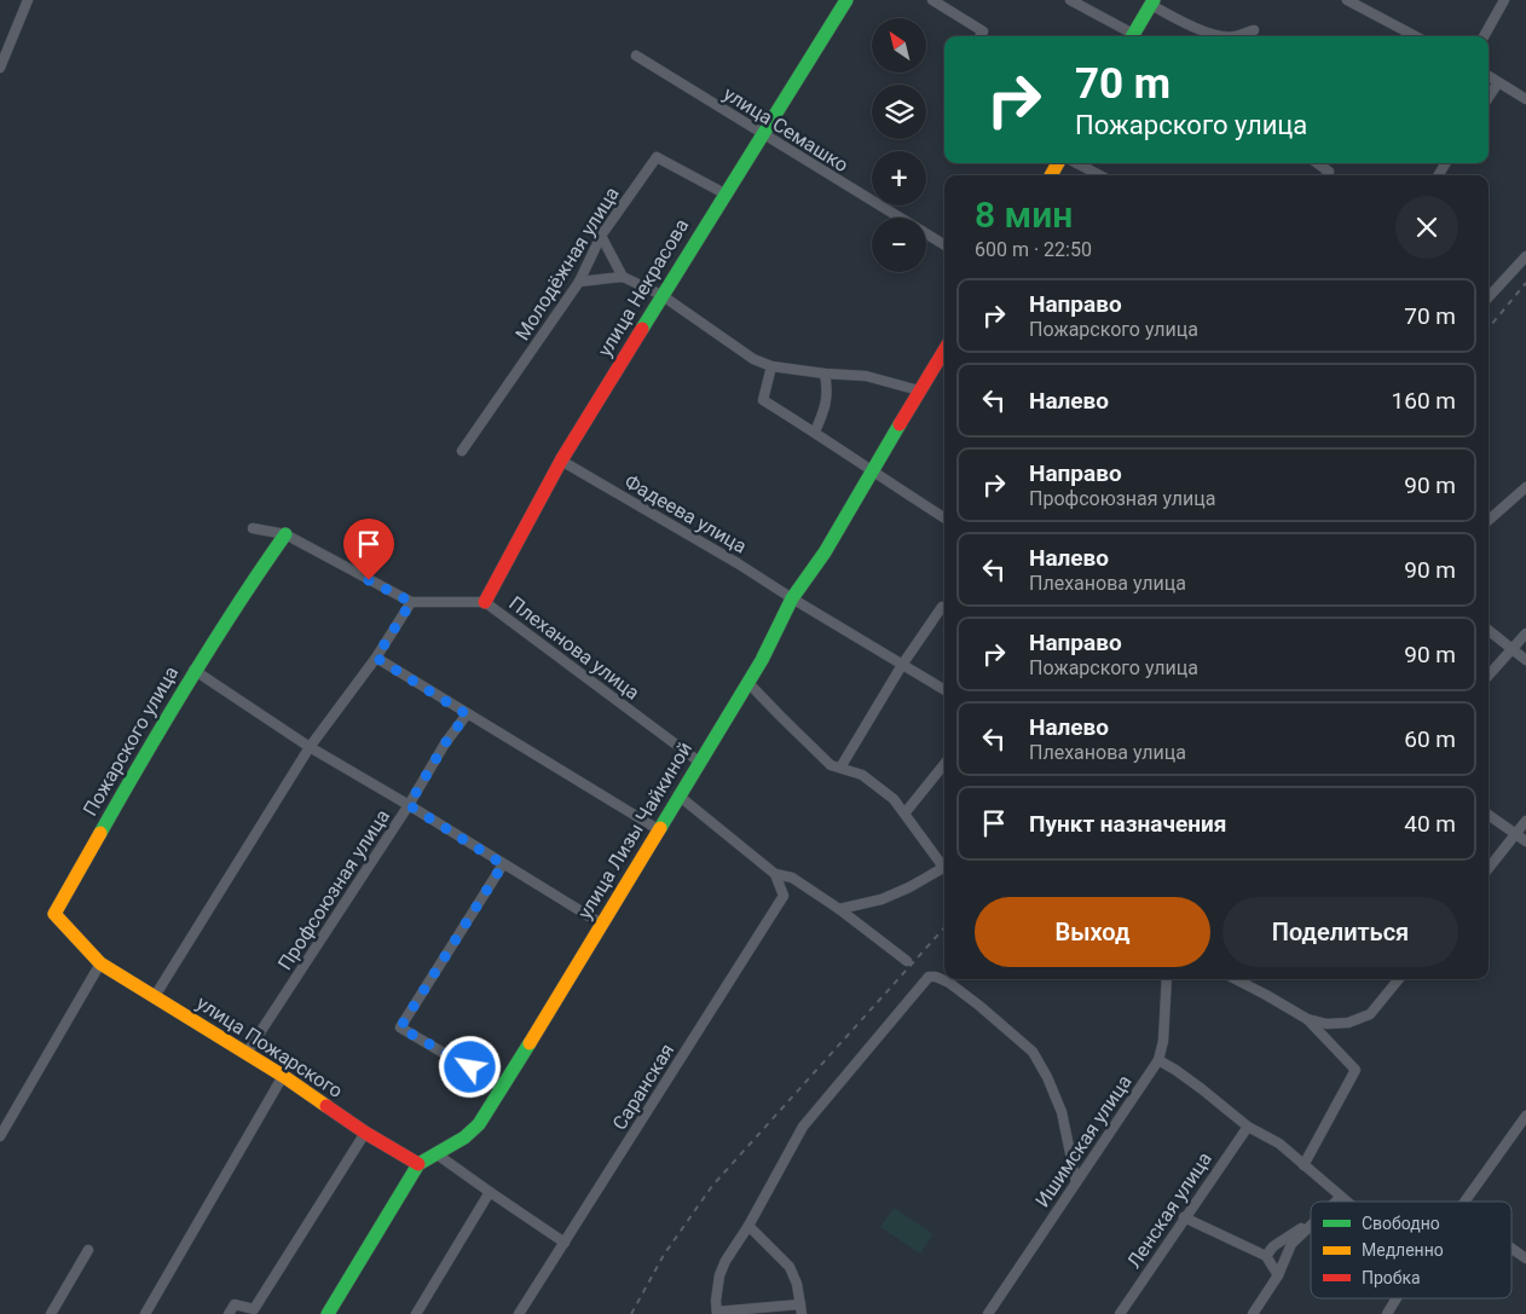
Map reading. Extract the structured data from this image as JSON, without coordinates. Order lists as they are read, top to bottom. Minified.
{"streets":{"street":["улица Семашко","Молодёжная улица","улица Некрасова","Фадеева улица","Плеханова улица","Пожарского улица","улица Лизы Чайкиной","Профсоюзная улица","улица Пожарского","Саранская","Ишимская улица","Ленская улица"]},"crossings":[["улица Семашко","улица Некрасова"],["Молодёжная улица","улица Некрасова"],["улица Некрасова","Фадеева улица"],["улица Некрасова","Плеханова улица"],["Фадеева улица","улица Лизы Чайкиной"],["Плеханова улица","Пожарского улица"],["Плеханова улица","улица Лизы Чайкиной"],["Пожарского улица","улица Пожарского"],["улица Лизы Чайкиной","улица Пожарского"],["Профсоюзная улица","улица Пожарского"]],"legend":["Свободно","Медленно","Пробка"],"north":"top left","page":{"map_buttons":["+","−"],"turn":["70 m","Пожарского улица"],"heading":["8 мин","600 m · 22:50"],"list":[{"name":"Направо","note":"Пожарского улица","value":"70 m"},{"name":"Налево","value":"160 m"},{"name":"Направо","note":"Профсоюзная улица","value":"90 m"},{"name":"Налево","note":"Плеханова улица","value":"90 m"},{"name":"Направо","note":"Пожарского улица","value":"90 m"},{"name":"Налево","note":"Плеханова улица","value":"60 m"},{"name":"Пункт назначения","value":"40 m"}],"buttons":["Выход","Поделиться"]}}
